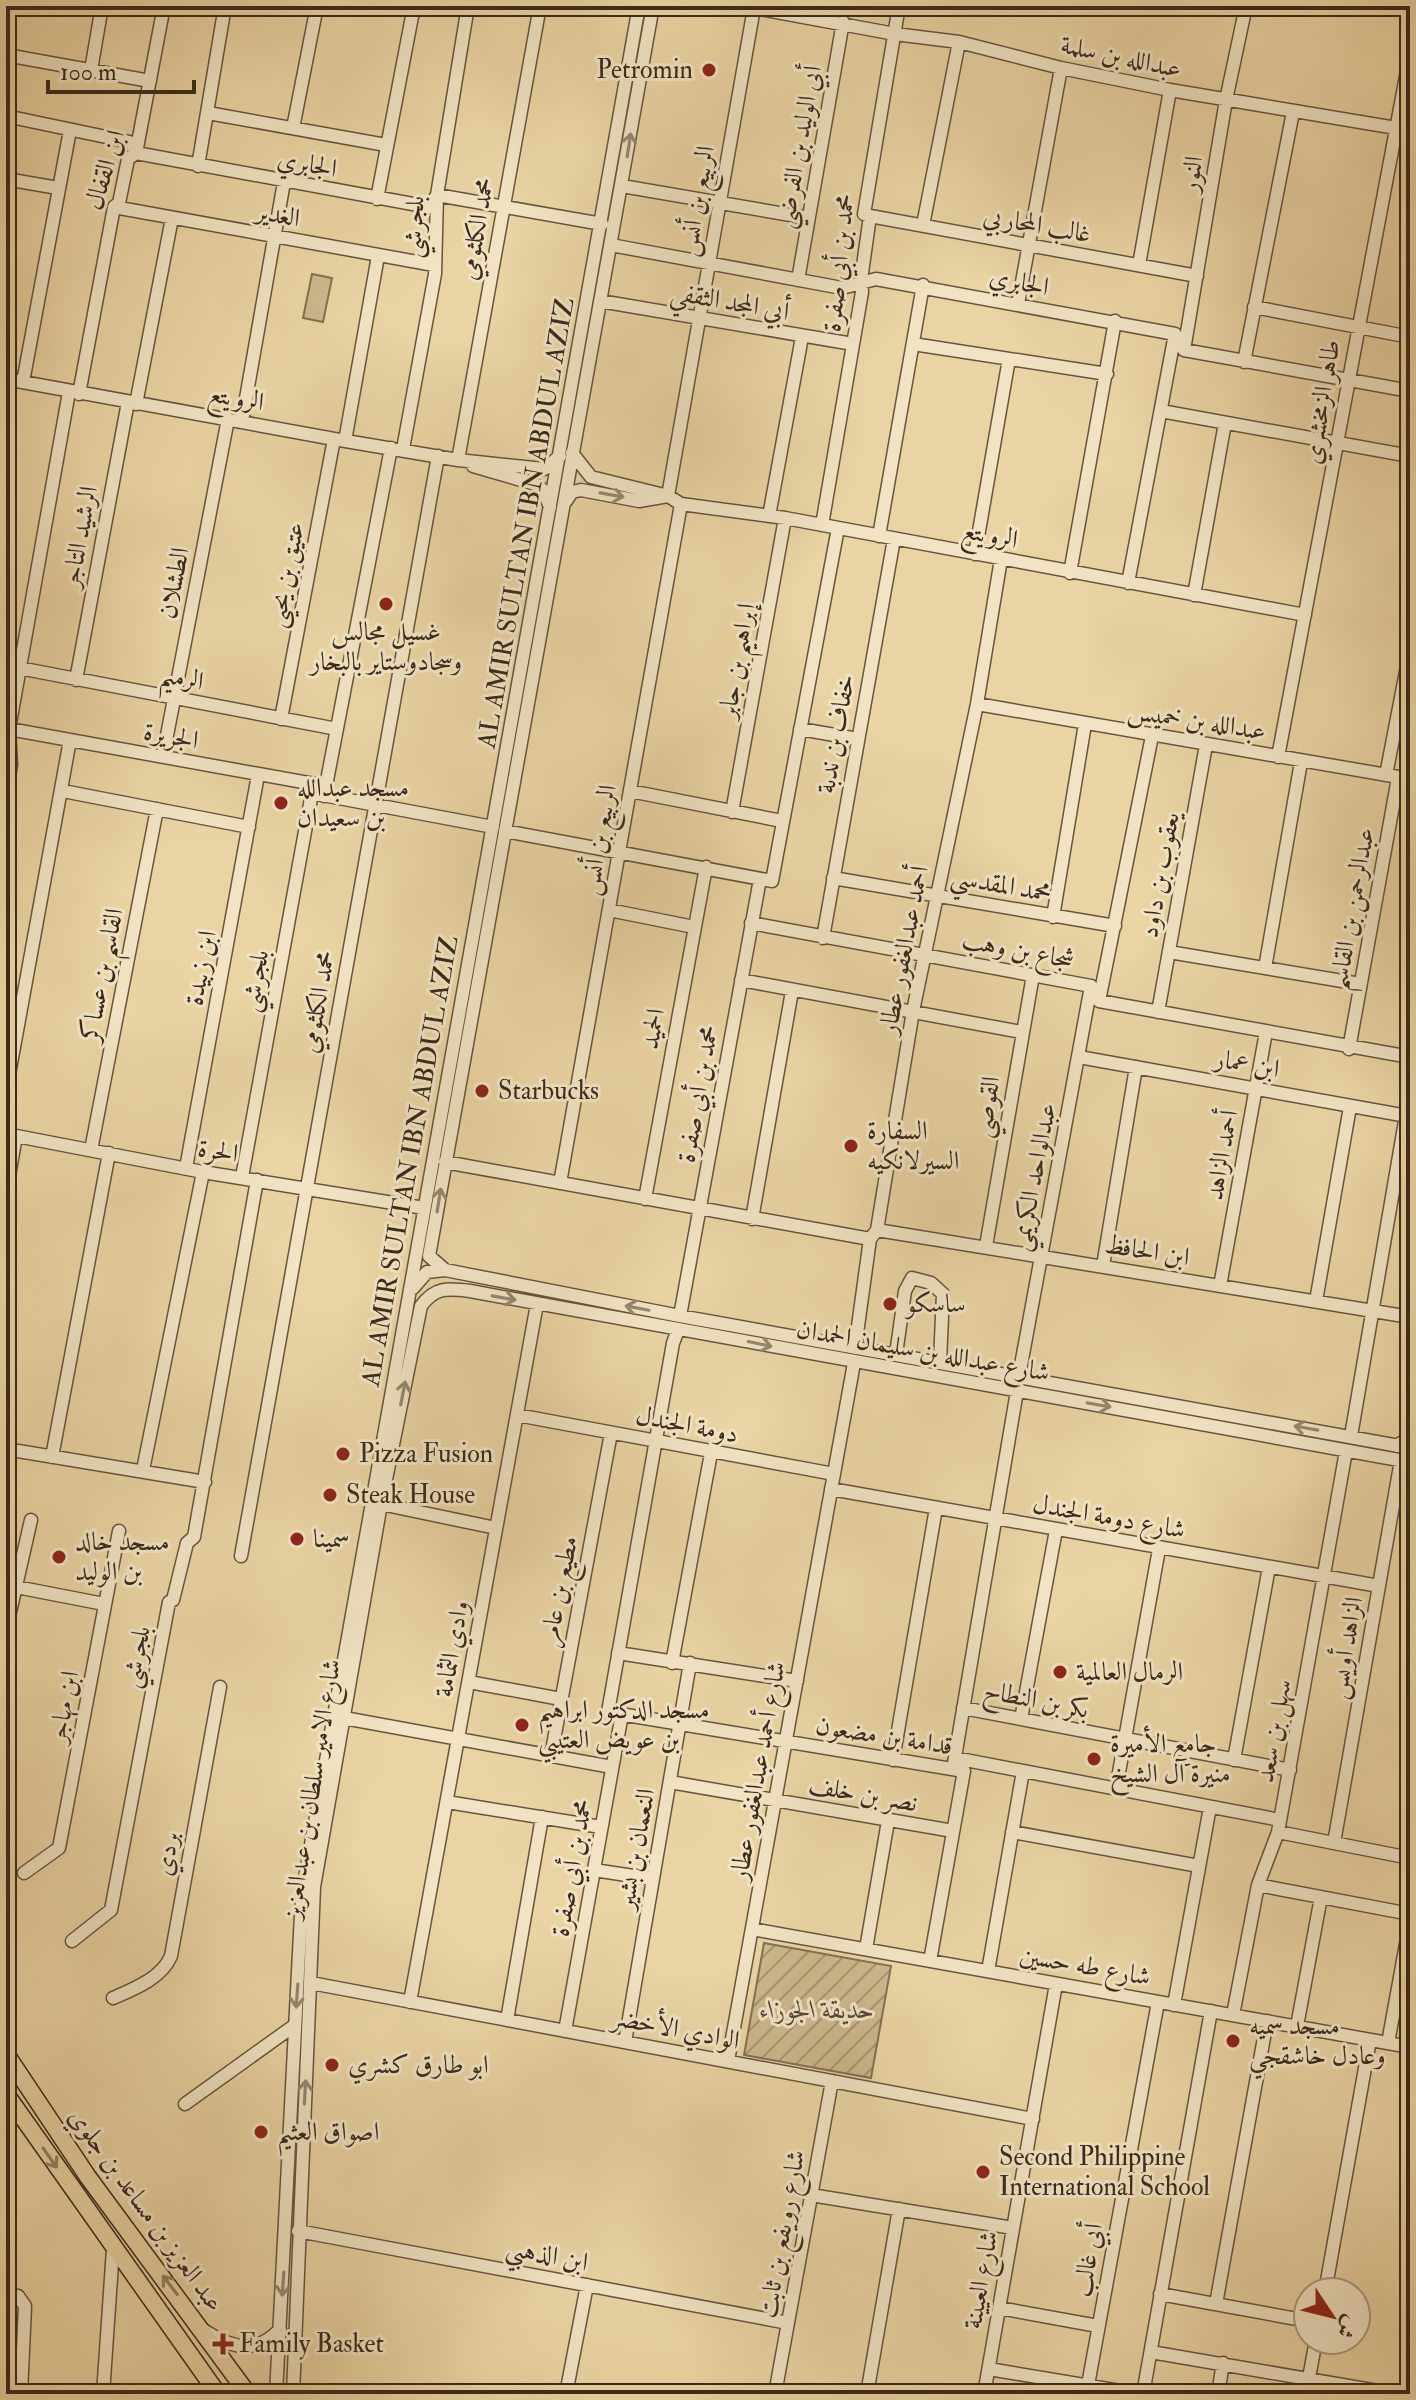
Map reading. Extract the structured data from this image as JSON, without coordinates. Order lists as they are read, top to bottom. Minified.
{"streets":{"main road":["عبد العزيز بن مساعد بن جلوي"],"street":["عبدالله بن سلمة","أبي الوليد بن الفرضي","الجابري","ابن القفال","النور","الربيع بن أنس","الغدير","غالب المحاربي","بلجرشي","محمد الكلثومي","محمد بن أبي صفرة","أبي المجد الثقفي","الرويتع","طاهر الزمخشري","AL AMIR SULTAN IBN ABDUL AZIZ","الرشيد التاجر","عتيق بن يحيى","الطشلان","إبراهيم بن جابر","الرميم","عبدالله بن خميس","خفاف بن ندبة","الجريرة","يعقوب بن داود","محمد المقدسي","عبدالرحمن بن القاسم","أحمد عبدالغفور عطار","شجاع بن وهب","ابن زبيدة","القاسم بن عساكر","الحميد","ابن عمار","القوصي","الحرة","أحمد الزاهد","عبدالواحد الكريمي","ابن الحافظ","شارع عبدالله بن سليمان الحمدان","دومة الجندل","شارع دومة الجندل","مطيع بن عامر","الزاهد أويس","وادي الثمامة","بكر بن النطاح","ابن مهاجر","سهل بن سعد","قدامة بن مضعون","شارع أحمد عبدالغفور عطار","شارع الامير سلطان بن عبدالعزيز","نصر بن خلف","النعمان بن بشير","بردي","شارع طه حسين","الوادي الأخضر","شارع رويفع بن ثابت","ابن الذهبي","أبي غالب","شارع العيينة"]},"crossings":[["عبدالله بن سلمة","أبي الوليد بن الفرضي"],["عبدالله بن سلمة","النور"],["عبدالله بن سلمة","الربيع بن أنس"],["عبدالله بن سلمة","محمد بن أبي صفرة"],["عبدالله بن سلمة","طاهر الزمخشري"],["أبي الوليد بن الفرضي","الجابري"],["الجابري","ابن القفال"],["الجابري","الربيع بن أنس"],["الجابري","بلجرشي"],["الجابري","محمد الكلثومي"],["الجابري","محمد بن أبي صفرة"],["الجابري","AL AMIR SULTAN IBN ABDUL AZIZ"],["ابن القفال","الغدير"],["ابن القفال","الرويتع"],["ابن القفال","الرميم"],["ابن القفال","الجريرة"],["النور","غالب المحاربي"],["الربيع بن أنس","أبي المجد الثقفي"],["الربيع بن أنس","الرويتع"],["الربيع بن أنس","الجريرة"],["الربيع بن أنس","ابن الحافظ"],["الغدير","بلجرشي"],["الغدير","الرشيد التاجر"],["الغدير","عتيق بن يحيى"],["غالب المحاربي","محمد بن أبي صفرة"],["بلجرشي","الرويتع"],["بلجرشي","الرميم"],["بلجرشي","الجريرة"],["بلجرشي","الحرة"],["محمد الكلثومي","الرويتع"],["محمد الكلثومي","الجريرة"],["محمد الكلثومي","الحرة"],["محمد بن أبي صفرة","أبي المجد الثقفي"],["محمد بن أبي صفرة","الرويتع"],["محمد بن أبي صفرة","الجريرة"],["محمد بن أبي صفرة","شجاع بن وهب"],["محمد بن أبي صفرة","ابن الحافظ"],["محمد بن أبي صفرة","شارع عبدالله بن سليمان الحمدان"],["محمد بن أبي صفرة","قدامة بن مضعون"],["محمد بن أبي صفرة","الوادي الأخضر"],["أبي المجد الثقفي","AL AMIR SULTAN IBN ABDUL AZIZ"],["الرويتع","طاهر الزمخشري"],["الرويتع","AL AMIR SULTAN IBN ABDUL AZIZ"],["الرويتع","الرشيد التاجر"],["الرويتع","عتيق بن يحيى"],["الرويتع","الطشلان"],["الرويتع","إبراهيم بن جابر"],["الرويتع","خفاف بن ندبة"],["الرويتع","أحمد عبدالغفور عطار"],["طاهر الزمخشري","عبدالله بن خميس"],["AL AMIR SULTAN IBN ABDUL AZIZ","الجريرة"],["AL AMIR SULTAN IBN ABDUL AZIZ","الحرة"],["AL AMIR SULTAN IBN ABDUL AZIZ","ابن الحافظ"],["AL AMIR SULTAN IBN ABDUL AZIZ","شارع عبدالله بن سليمان الحمدان"],["AL AMIR SULTAN IBN ABDUL AZIZ","شارع الامير سلطان بن عبدالعزيز"],["الرشيد التاجر","الرميم"],["عتيق بن يحيى","الرميم"],["الطشلان","الرميم"],["الطشلان","الجريرة"],["عبدالله بن خميس","يعقوب بن داود"],["عبدالله بن خميس","عبدالرحمن بن القاسم"],["عبدالله بن خميس","أحمد عبدالغفور عطار"],["خفاف بن ندبة","محمد المقدسي"],["خفاف بن ندبة","شجاع بن وهب"],["الجريرة","ابن زبيدة"],["الجريرة","الحميد"],["يعقوب بن داود","شجاع بن وهب"],["محمد المقدسي","أحمد عبدالغفور عطار"],["عبدالرحمن بن القاسم","شجاع بن وهب"],["أحمد عبدالغفور عطار","شجاع بن وهب"],["أحمد عبدالغفور عطار","ابن الحافظ"],["أحمد عبدالغفور عطار","شارع عبدالله بن سليمان الحمدان"],["شجاع بن وهب","القوصي"],["شجاع بن وهب","أحمد الزاهد"],["شجاع بن وهب","عبدالواحد الكريمي"],["ابن زبيدة","الحرة"],["القاسم بن عساكر","الحرة"],["الحميد","ابن الحافظ"],["ابن عمار","أحمد الزاهد"],["ابن عمار","عبدالواحد الكريمي"],["القوصي","ابن الحافظ"],["أحمد الزاهد","ابن الحافظ"],["عبدالواحد الكريمي","ابن الحافظ"],["عبدالواحد الكريمي","شارع عبدالله بن سليمان الحمدان"],["شارع عبدالله بن سليمان الحمدان","الزاهد أويس"],["شارع عبدالله بن سليمان الحمدان","وادي الثمامة"],["شارع عبدالله بن سليمان الحمدان","سهل بن سعد"],["دومة الجندل","مطيع بن عامر"],["دومة الجندل","وادي الثمامة"],["شارع دومة الجندل","الزاهد أويس"],["شارع دومة الجندل","سهل بن سعد"],["شارع دومة الجندل","شارع أحمد عبدالغفور عطار"],["الزاهد أويس","قدامة بن مضعون"],["وادي الثمامة","الوادي الأخضر"],["بكر بن النطاح","سهل بن سعد"],["سهل بن سعد","قدامة بن مضعون"],["سهل بن سعد","شارع طه حسين"],["قدامة بن مضعون","شارع أحمد عبدالغفور عطار"],["قدامة بن مضعون","النعمان بن بشير"],["شارع أحمد عبدالغفور عطار","نصر بن خلف"],["شارع أحمد عبدالغفور عطار","شارع طه حسين"],["شارع أحمد عبدالغفور عطار","الوادي الأخضر"],["شارع الامير سلطان بن عبدالعزيز","الوادي الأخضر"],["شارع الامير سلطان بن عبدالعزيز","ابن الذهبي"],["نصر بن خلف","النعمان بن بشير"],["النعمان بن بشير","الوادي الأخضر"],["شارع طه حسين","أبي غالب"],["شارع طه حسين","شارع العيينة"],["الوادي الأخضر","شارع رويفع بن ثابت"],["الوادي الأخضر","شارع العيينة"],["شارع رويفع بن ثابت","ابن الذهبي"]],"one_way":["شارع الامير سلطان بن عبدالعزيز"],"parks":["حديقة الجوزاء"],"places":{"other":["Petromin","غسيل مجالس وسجادوستاير بالبخار","مسجد عبدالله بن سعيدان","Starbucks","السفارة السيرلانكيه","ساسكو","Pizza Fusion","Steak House","سمينا","مسجد خالد بن الوليد","الرمال العالمية","مسجد الدكتور ابراهيم بن عويض العتيبي","جامع الأميرة منيرة آل الشيخ","مسجد سميه وعادل خاشقجي","ابو طارق كشري","اصواق العثيم","Second Philippine International School"],"health":["Family Basket"]},"scale_bar":"100 m","north":"bottom right"}
